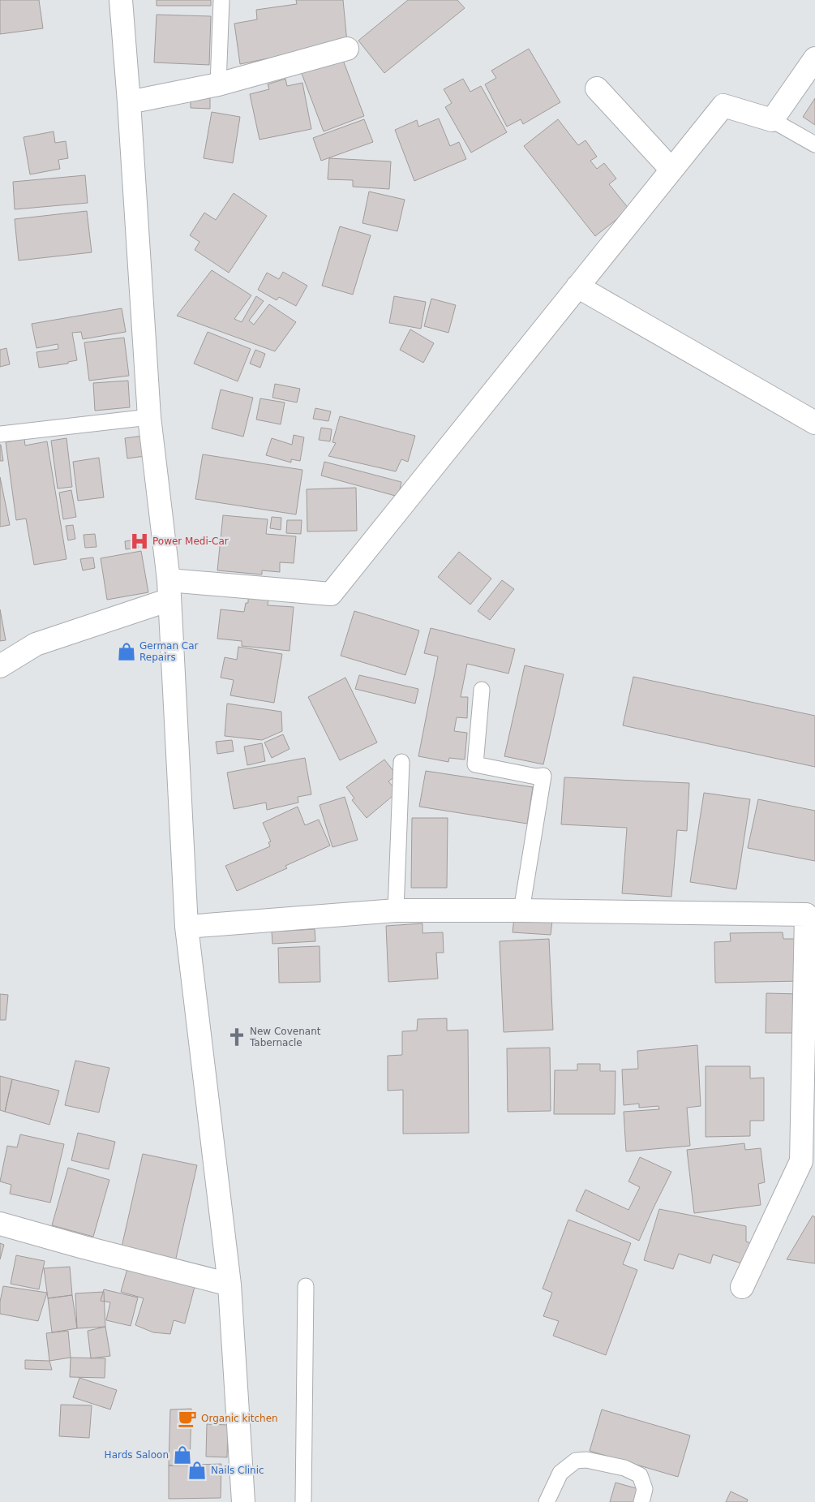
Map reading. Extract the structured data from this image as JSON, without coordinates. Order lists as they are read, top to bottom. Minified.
{"places":{"hospital":["Power Medi-Car"],"shop":["German Car Repairs","Hards Saloon","Nails Clinic"],"church":["New Covenant Tabernacle"],"cafe":["Organic kitchen"]}}
